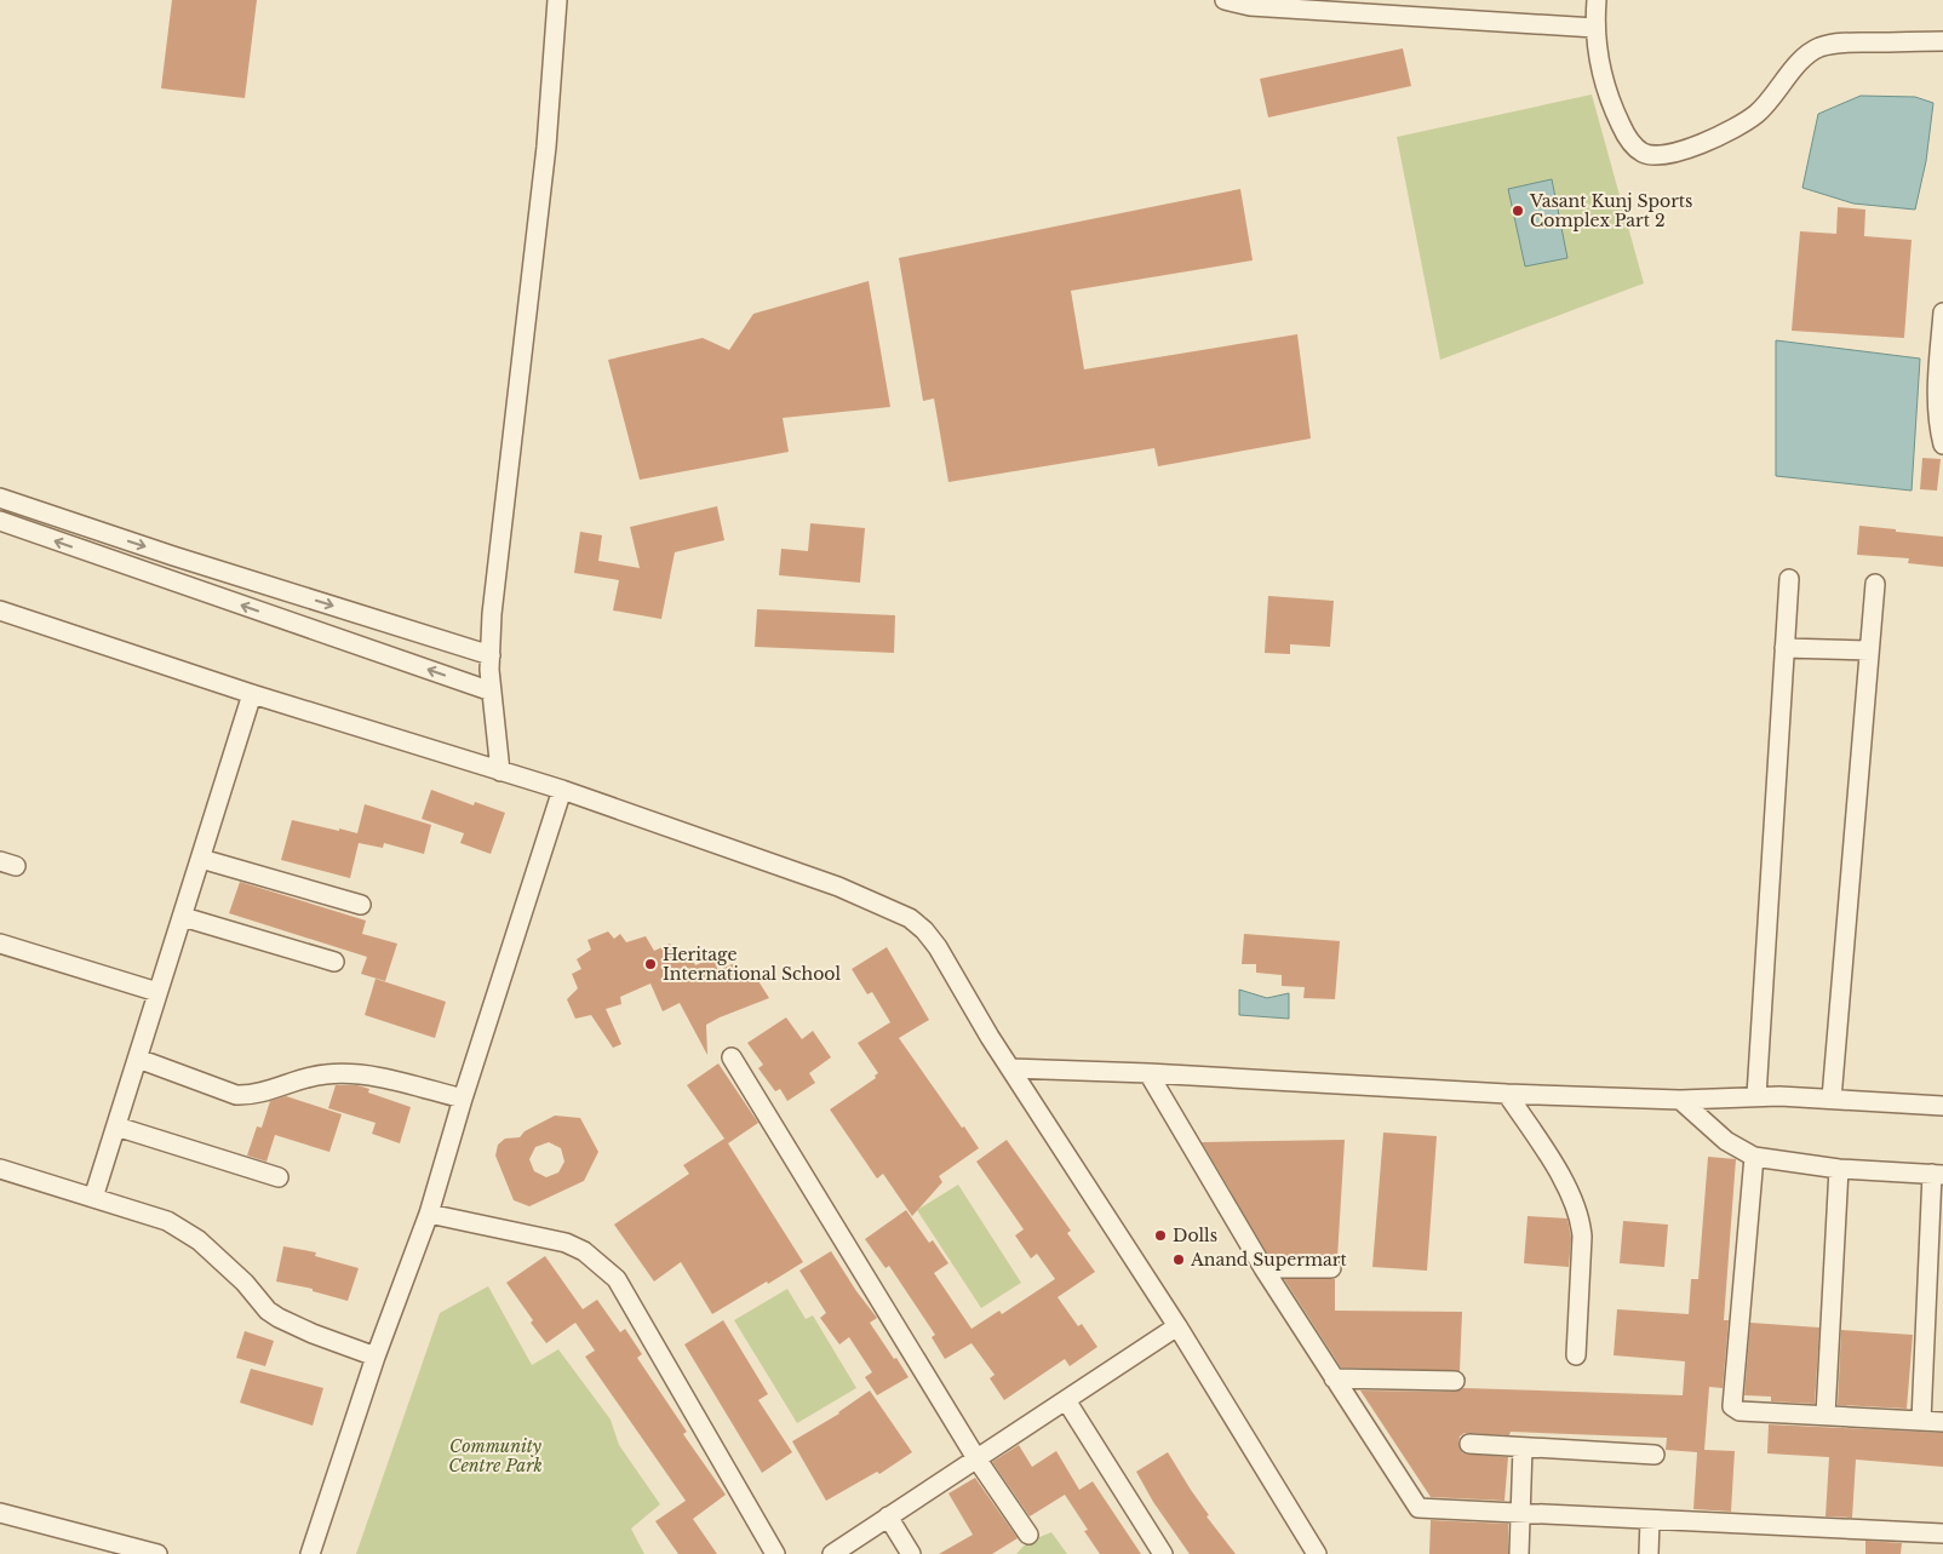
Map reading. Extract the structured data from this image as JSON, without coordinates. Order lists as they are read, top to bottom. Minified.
{"parks":["Community Centre Park"],"places":["Vasant Kunj Sports Complex Part 2","Heritage International School","Dolls","Anand Supermart"]}
